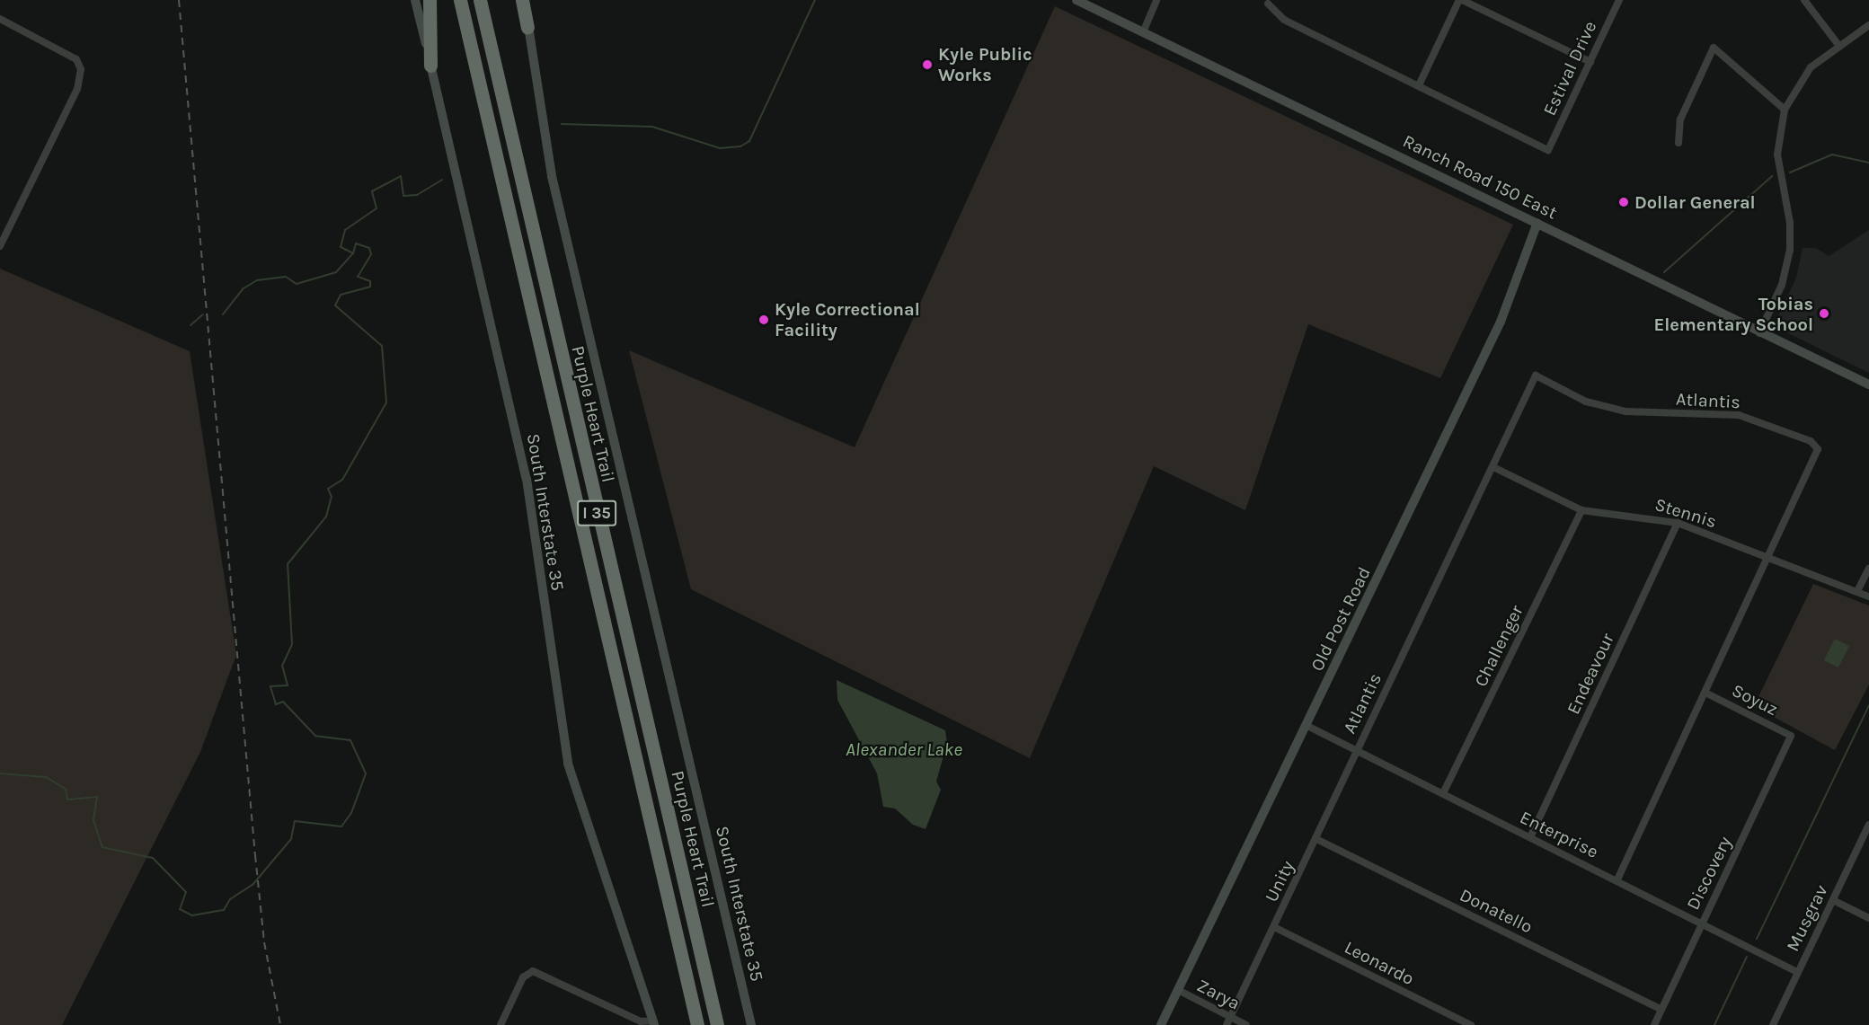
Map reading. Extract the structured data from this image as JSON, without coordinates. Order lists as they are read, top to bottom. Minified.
{"streets":{"highway":["Purple Heart Trail","I 35"],"main road":["Ranch Road 150 East","South Interstate 35","Old Post Road"],"street":["Estival Drive","Atlantis","Stennis","Challenger","Endeavour","Soyuz","Enterprise","Discovery","Unity","Donatello","Musgrav","Leonardo","Zarya"]},"crossings":[["Ranch Road 150 East","Old Post Road"],["Atlantis","Stennis"],["Atlantis","Soyuz"],["Atlantis","Enterprise"],["Atlantis","Unity"],["Stennis","Challenger"],["Stennis","Endeavour"],["Old Post Road","Enterprise"],["Old Post Road","Zarya"],["Challenger","Enterprise"],["Endeavour","Enterprise"],["Soyuz","Discovery"],["Enterprise","Discovery"],["Enterprise","Unity"],["Enterprise","Musgrav"],["Discovery","Donatello"],["Unity","Donatello"],["Unity","Leonardo"],["Unity","Zarya"]],"water":["Alexander Lake"],"places":["Kyle Public Works","Dollar General","Tobias Elementary School","Kyle Correctional Facility"]}
